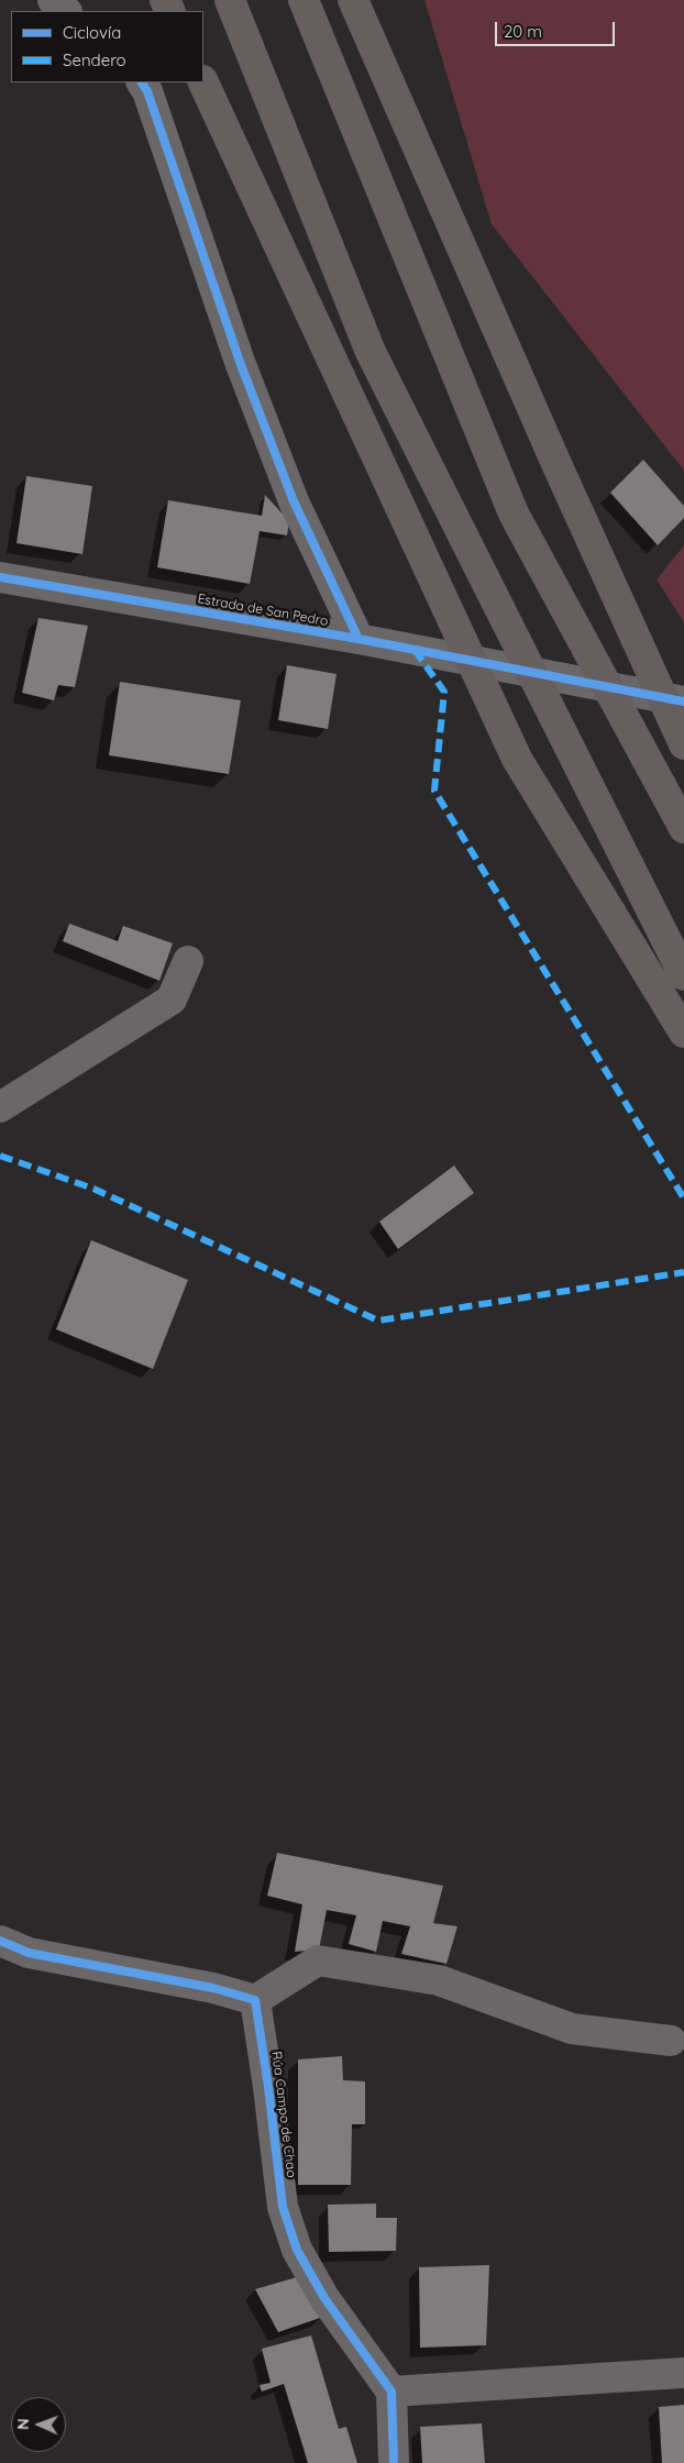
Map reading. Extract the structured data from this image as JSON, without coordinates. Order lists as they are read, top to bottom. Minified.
{"streets":{"street":["Estrada de San Pedro","Rúa Campo de Chao"]},"legend":["Ciclovía","Sendero"],"scale_bar":"20 m","north":"left"}
